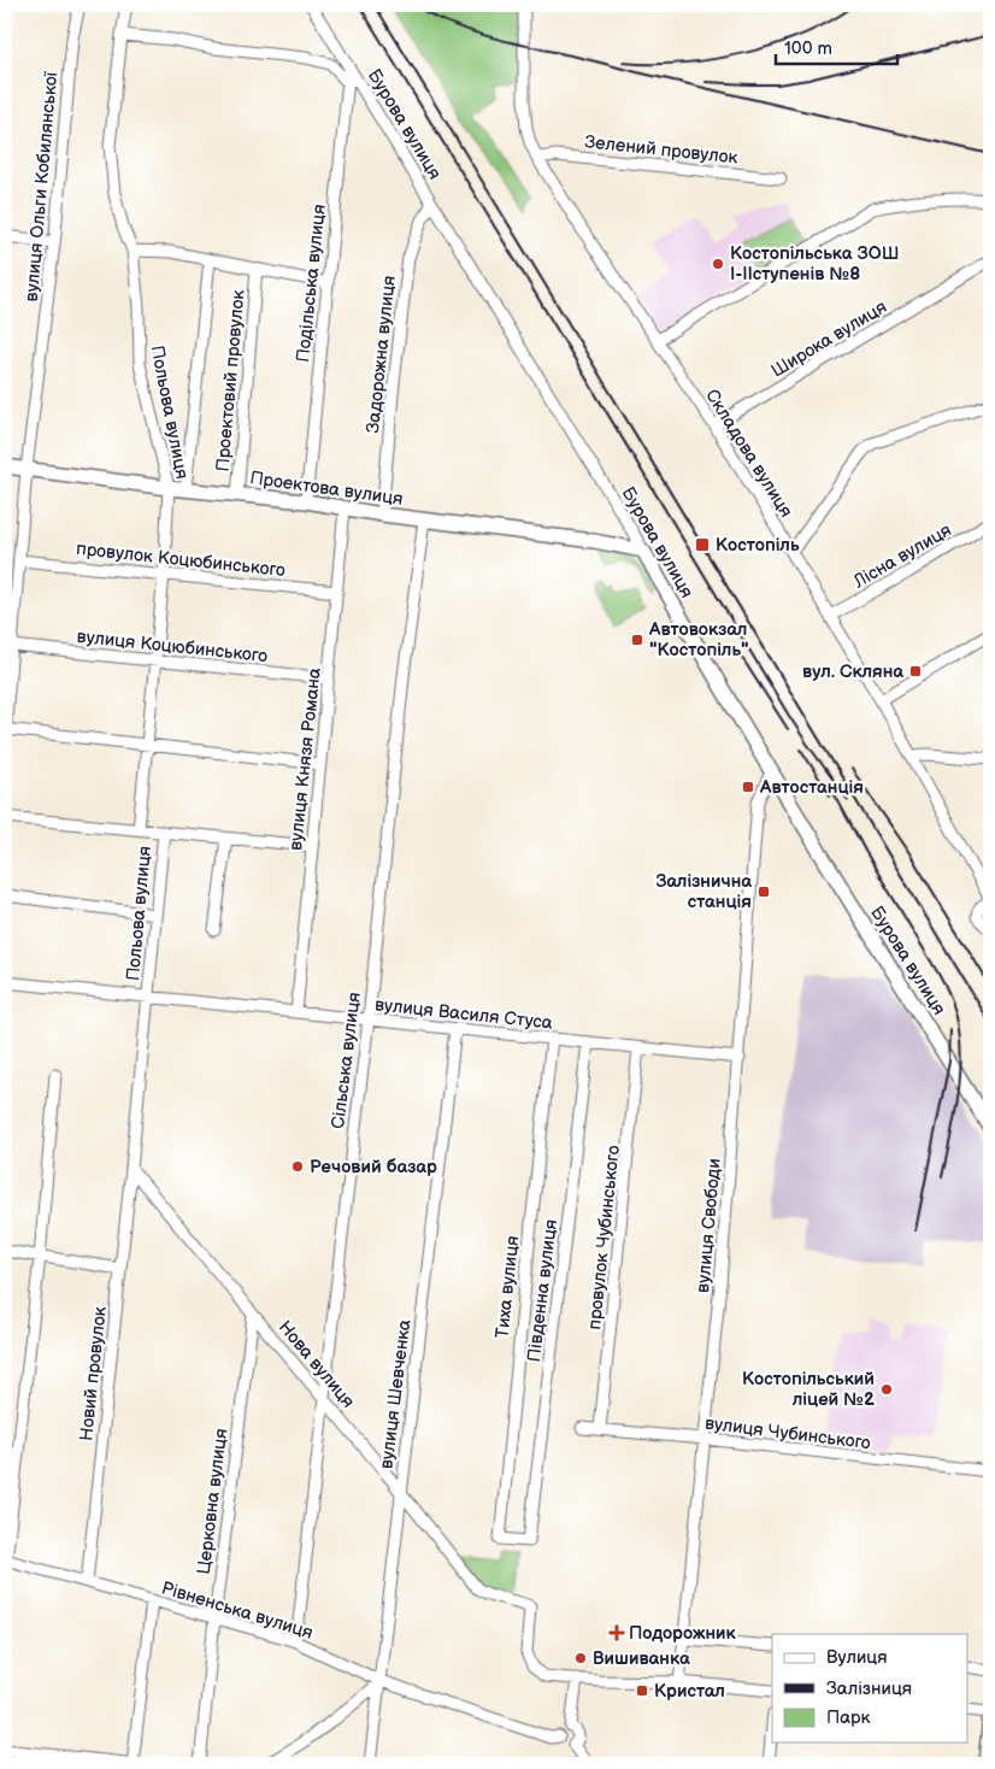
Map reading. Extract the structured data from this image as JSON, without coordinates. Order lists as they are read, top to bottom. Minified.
{"streets":{"main road":["Бурова вулиця","Проектова вулиця"],"street":["Зелений провулок","вулиця Ольги Кобилянської","Подільська вулиця","Широка вулиця","Задорожна вулиця","Проектовий провулок","Польова вулиця","Складова вулиця","Лісна вулиця","провулок Коцюбинського","вулиця Коцюбинського","вулиця Князя Романа","вулиця Василя Стуса","Сільська вулиця","вулиця Свободи","провулок Чубинського","Тиха вулиця","Південна вулиця","Нова вулиця","Новий провулок","вулиця Шевченка","вулиця Чубинського","Церковна вулиця","Рівненська вулиця"]},"crossings":[["Бурова вулиця","Подільська вулиця"],["Бурова вулиця","Задорожна вулиця"],["Бурова вулиця","Проектова вулиця"],["Бурова вулиця","вулиця Свободи"],["Зелений провулок","Складова вулиця"],["вулиця Ольги Кобилянської","Проектова вулиця"],["вулиця Ольги Кобилянської","провулок Коцюбинського"],["вулиця Ольги Кобилянської","вулиця Коцюбинського"],["Подільська вулиця","Проектова вулиця"],["Широка вулиця","Складова вулиця"],["Задорожна вулиця","Проектова вулиця"],["Проектовий провулок","Проектова вулиця"],["Польова вулиця","Проектова вулиця"],["Польова вулиця","провулок Коцюбинського"],["Польова вулиця","вулиця Коцюбинського"],["Польова вулиця","вулиця Василя Стуса"],["Складова вулиця","Лісна вулиця"],["Проектова вулиця","вулиця Князя Романа"],["Проектова вулиця","Сільська вулиця"],["провулок Коцюбинського","вулиця Князя Романа"],["вулиця Коцюбинського","вулиця Князя Романа"],["вулиця Князя Романа","вулиця Василя Стуса"],["вулиця Василя Стуса","Сільська вулиця"],["вулиця Василя Стуса","вулиця Свободи"],["вулиця Василя Стуса","провулок Чубинського"],["вулиця Василя Стуса","Тиха вулиця"],["вулиця Василя Стуса","Південна вулиця"],["вулиця Василя Стуса","вулиця Шевченка"],["Сільська вулиця","Нова вулиця"],["Сільська вулиця","Рівненська вулиця"],["вулиця Свободи","Нова вулиця"],["вулиця Свободи","вулиця Чубинського"],["провулок Чубинського","вулиця Чубинського"],["Тиха вулиця","Південна вулиця"],["Нова вулиця","Новий провулок"],["Нова вулиця","вулиця Шевченка"],["Нова вулиця","Церковна вулиця"],["Новий провулок","Рівненська вулиця"],["вулиця Шевченка","Рівненська вулиця"],["Церковна вулиця","Рівненська вулиця"]],"places":{"other":["Костопільська ЗОШ І-ІІступенів №8","Речовий базар","Костопільський ліцей №2","Вишиванка"],"transit":["Костопіль","Автовокзал \"Костопіль\"","вул. Скляна","Автостанція","Залізнична станція","Кристал"],"health":["Подорожник"]},"legend":["Вулиця","Залізниця","Парк"],"scale_bar":"100 m"}
